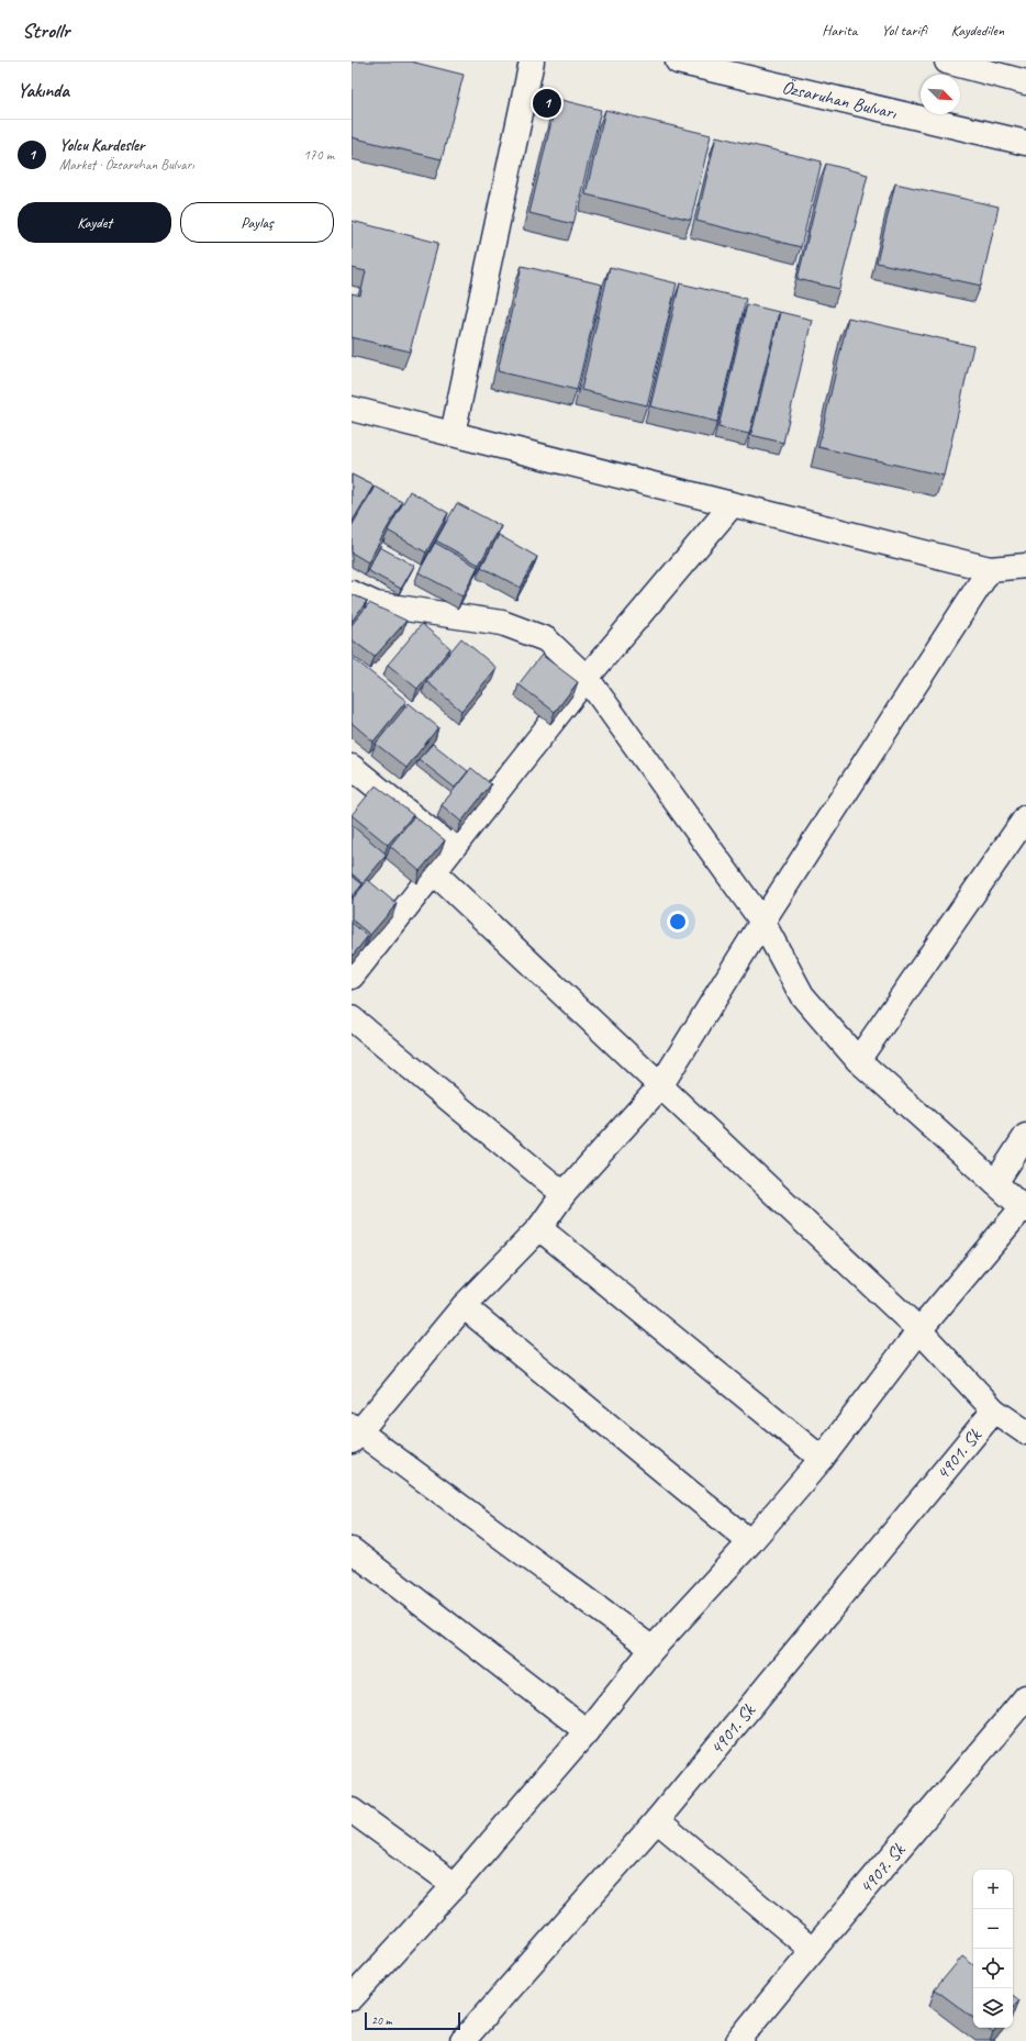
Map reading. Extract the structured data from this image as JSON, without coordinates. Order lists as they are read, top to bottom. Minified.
{"streets":{"street":["Özsaruhan Bulvarı","4901. Sk","4907. Sk"]},"scale_bar":"20 m","north":"bottom right","page":{"header":"Strollr","nav":["Harita","Yol tarifi","Kaydedilen"],"heading":"Yakında","pins":"1","list":[{"mark":"1","name":"Yolcu Kardesler","note":"Market · Özsaruhan Bulvarı","value":"170 m"}],"buttons":["Kaydet","Paylaş"],"map_buttons":["+","−"],"scale":"20 m"}}
